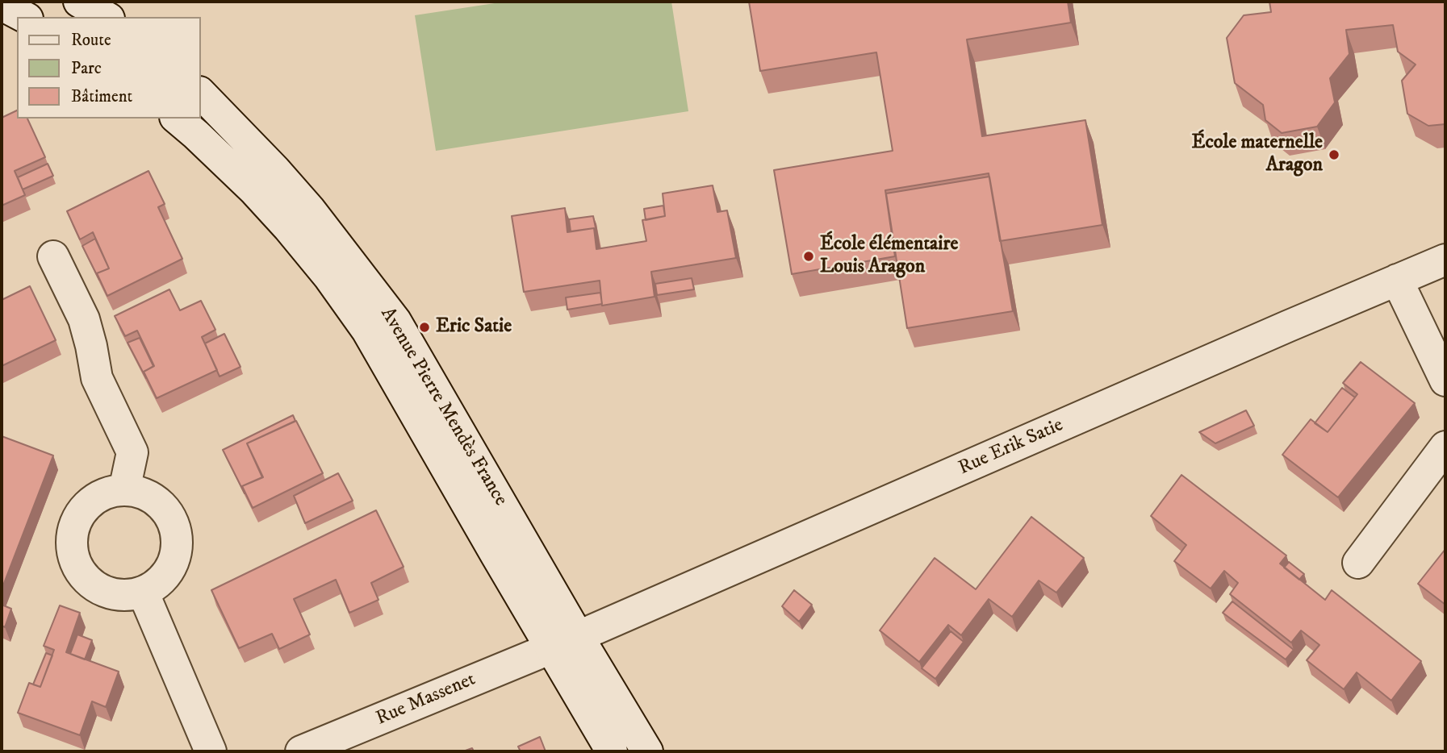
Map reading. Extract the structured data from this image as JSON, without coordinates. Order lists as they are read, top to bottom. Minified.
{"streets":{"street":["Avenue Pierre Mendès France","Rue Erik Satie","Rue Massenet"]},"crossings":[["Avenue Pierre Mendès France","Rue Erik Satie"],["Avenue Pierre Mendès France","Rue Massenet"],["Rue Erik Satie","Rue Massenet"]],"places":["École maternelle Aragon","École élémentaire Louis Aragon","Eric Satie"],"legend":["Route","Parc","Bâtiment"]}
